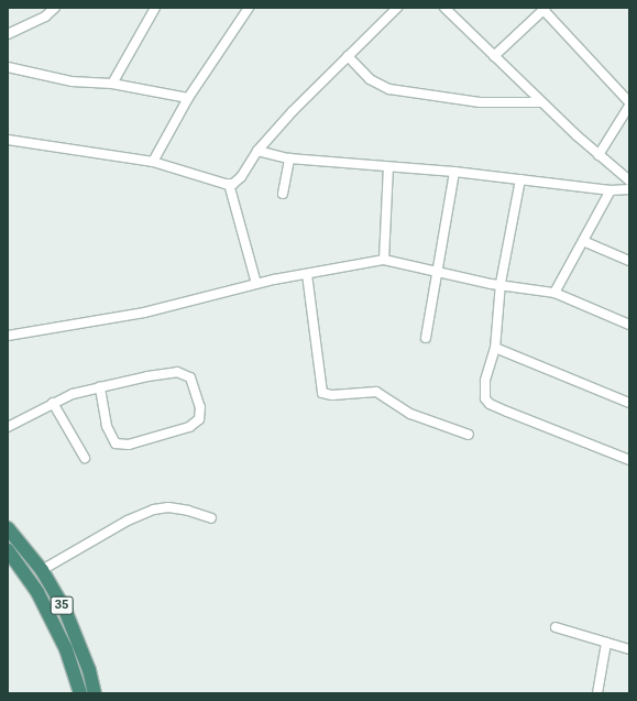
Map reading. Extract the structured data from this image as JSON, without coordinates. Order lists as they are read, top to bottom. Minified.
{"streets":{"highway":["35"]}}
